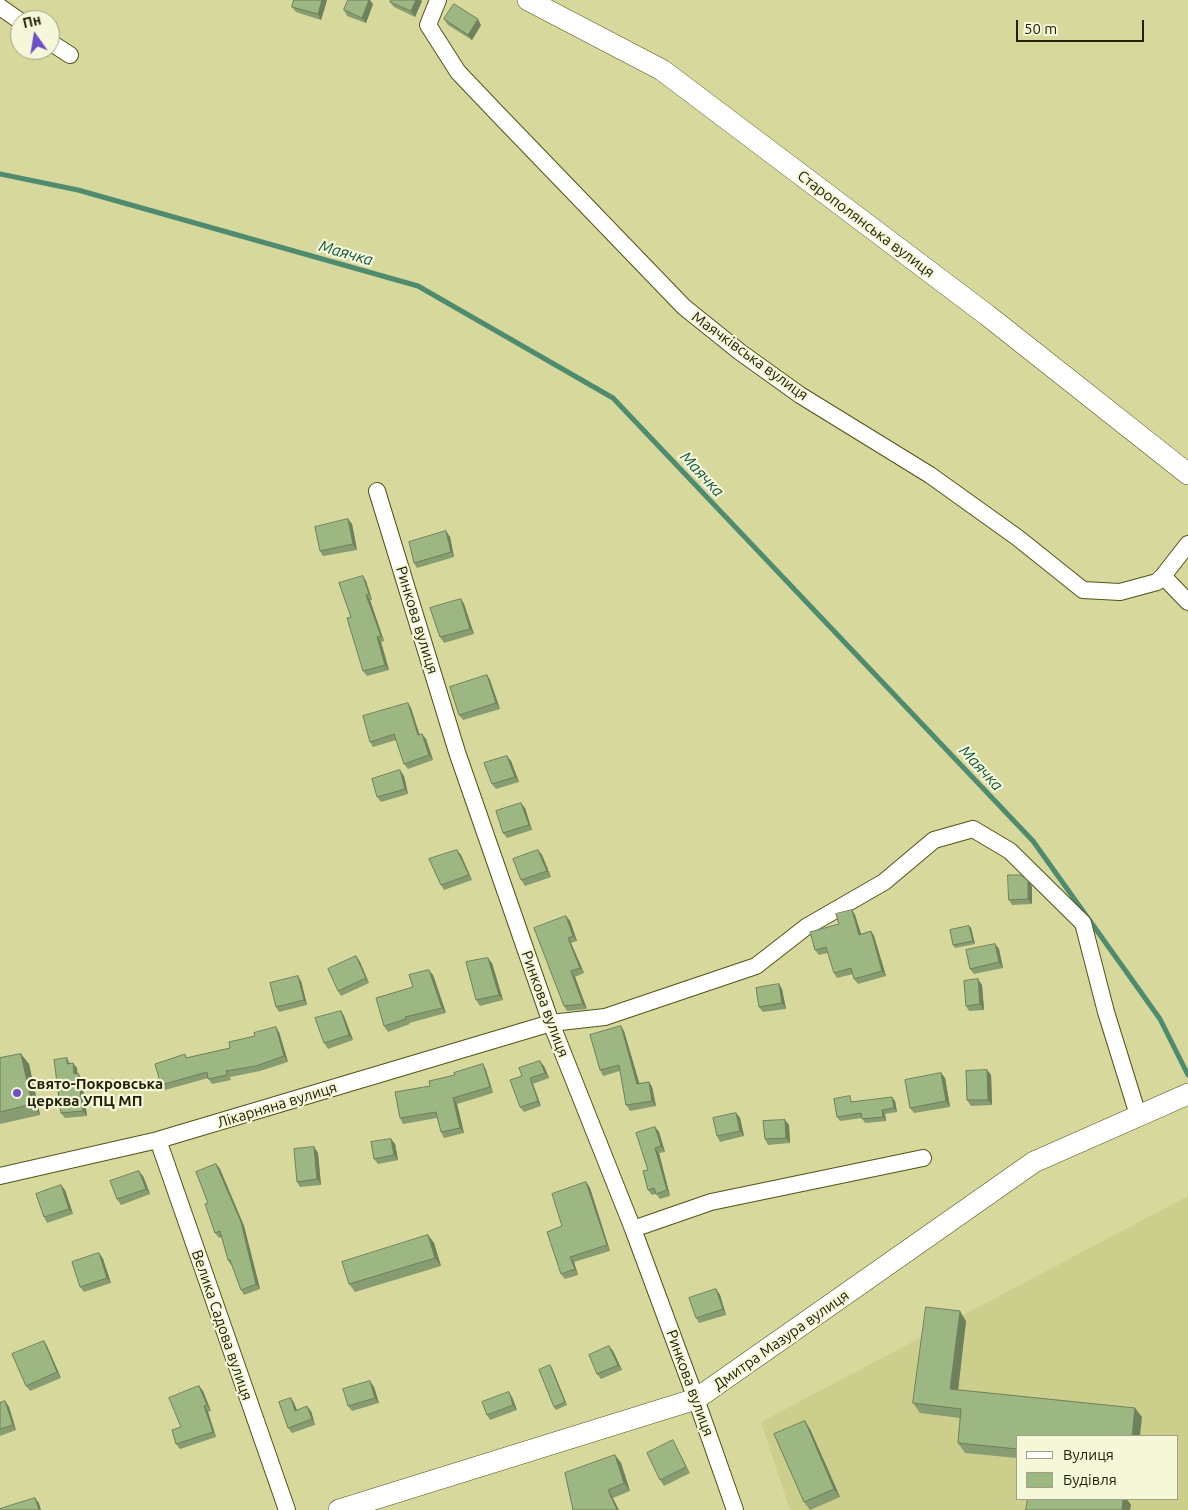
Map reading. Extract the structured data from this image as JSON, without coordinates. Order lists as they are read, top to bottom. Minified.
{"streets":{"street":["Старополянська вулиця","Маячківська вулиця","Ринкова вулиця","Лікарняна вулиця","Велика Садова вулиця","Дмитра Мазура вулиця"]},"crossings":[["Ринкова вулиця","Лікарняна вулиця"],["Ринкова вулиця","Дмитра Мазура вулиця"],["Лікарняна вулиця","Велика Садова вулиця"],["Лікарняна вулиця","Дмитра Мазура вулиця"]],"water":["Маячка"],"places":["Свято-Покровська церква УПЦ МП"],"legend":["Вулиця","Будівля"],"scale_bar":"50 m","north":"top"}
